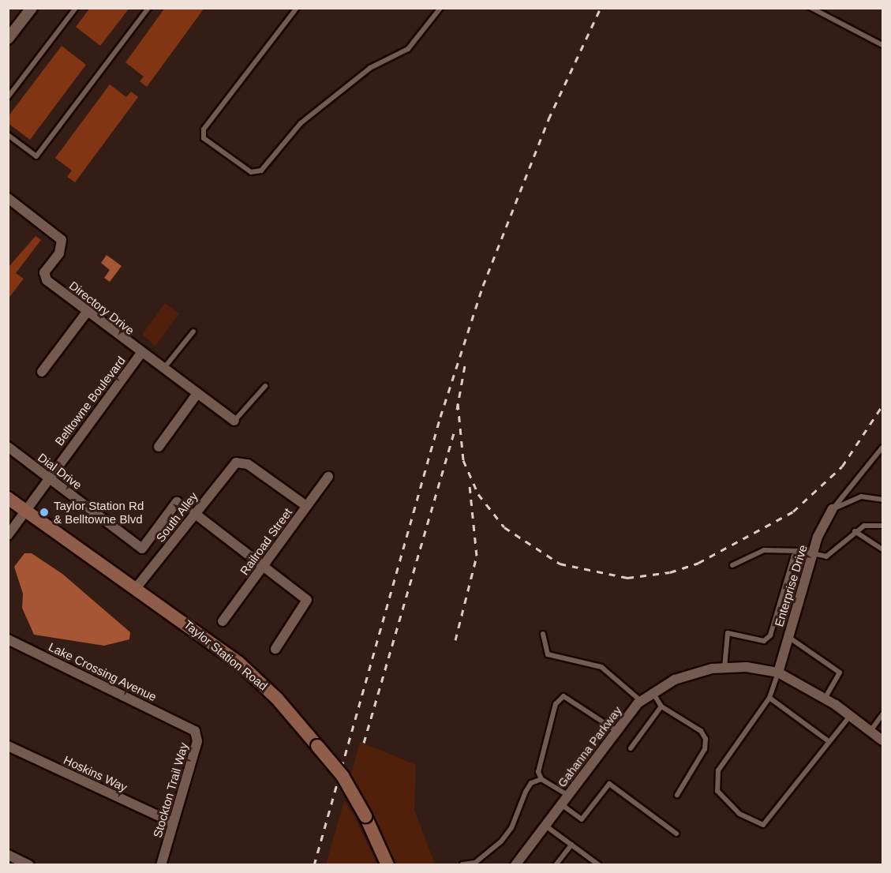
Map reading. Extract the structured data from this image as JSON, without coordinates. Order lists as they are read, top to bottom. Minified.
{"streets":{"main road":["Taylor Station Road"],"street":["Directory Drive","Belltowne Boulevard","Dial Drive","South Alley","Railroad Street","Enterprise Drive","Lake Crossing Avenue","Gahanna Parkway","Hoskins Way","Stockton Trail Way"]},"crossings":[["Directory Drive","Belltowne Boulevard"],["Belltowne Boulevard","Dial Drive"],["Belltowne Boulevard","Taylor Station Road"],["South Alley","Railroad Street"],["South Alley","Taylor Station Road"],["Enterprise Drive","Gahanna Parkway"],["Lake Crossing Avenue","Stockton Trail Way"],["Hoskins Way","Stockton Trail Way"]],"places":["Taylor Station Rd & Belltowne Blvd"]}
